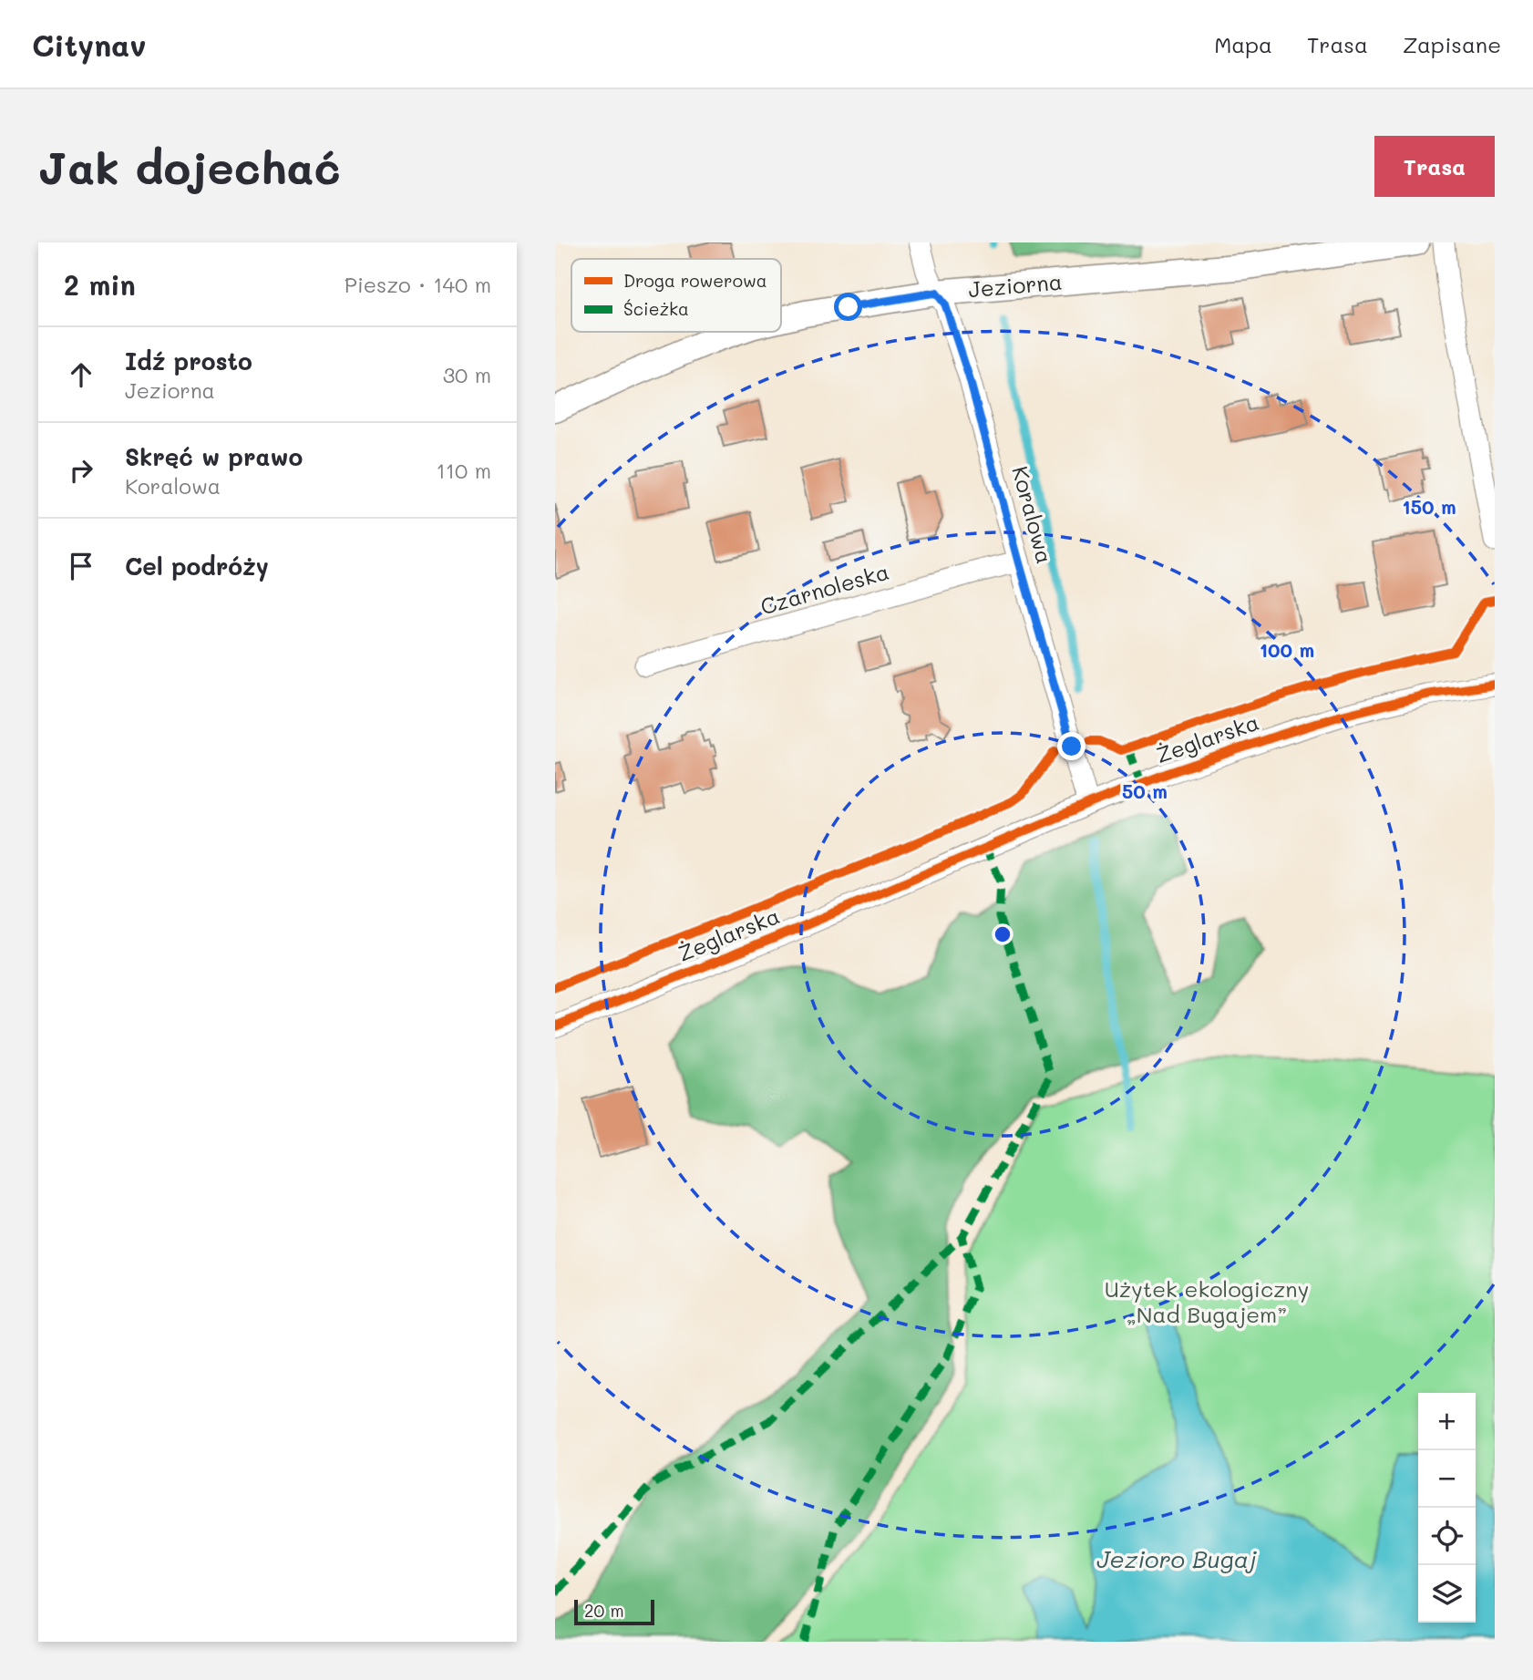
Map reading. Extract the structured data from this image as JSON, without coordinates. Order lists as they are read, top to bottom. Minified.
{"streets":{"street":["Jeziorna","Koralowa","Czarnoleska","Żeglarska"]},"crossings":[["Jeziorna","Koralowa"],["Koralowa","Czarnoleska"],["Koralowa","Żeglarska"]],"water":["Jezioro Bugaj"],"parks":["Użytek ekologiczny „Nad Bugajem”"],"legend":["Droga rowerowa","Ścieżka"],"scale_bar":"20 m","page":{"header":"Citynav","nav":["Mapa","Trasa","Zapisane"],"buttons":"Trasa","title":"Jak dojechać","heading":["2 min","Pieszo · 140 m"],"list":[["Idź prosto","Jeziorna","30 m"],["Skręć w prawo","Koralowa","110 m"],"Cel podróży"],"map_buttons":["+","−"],"scale":"20 m"},"rings":["150 m","100 m","50 m"]}
